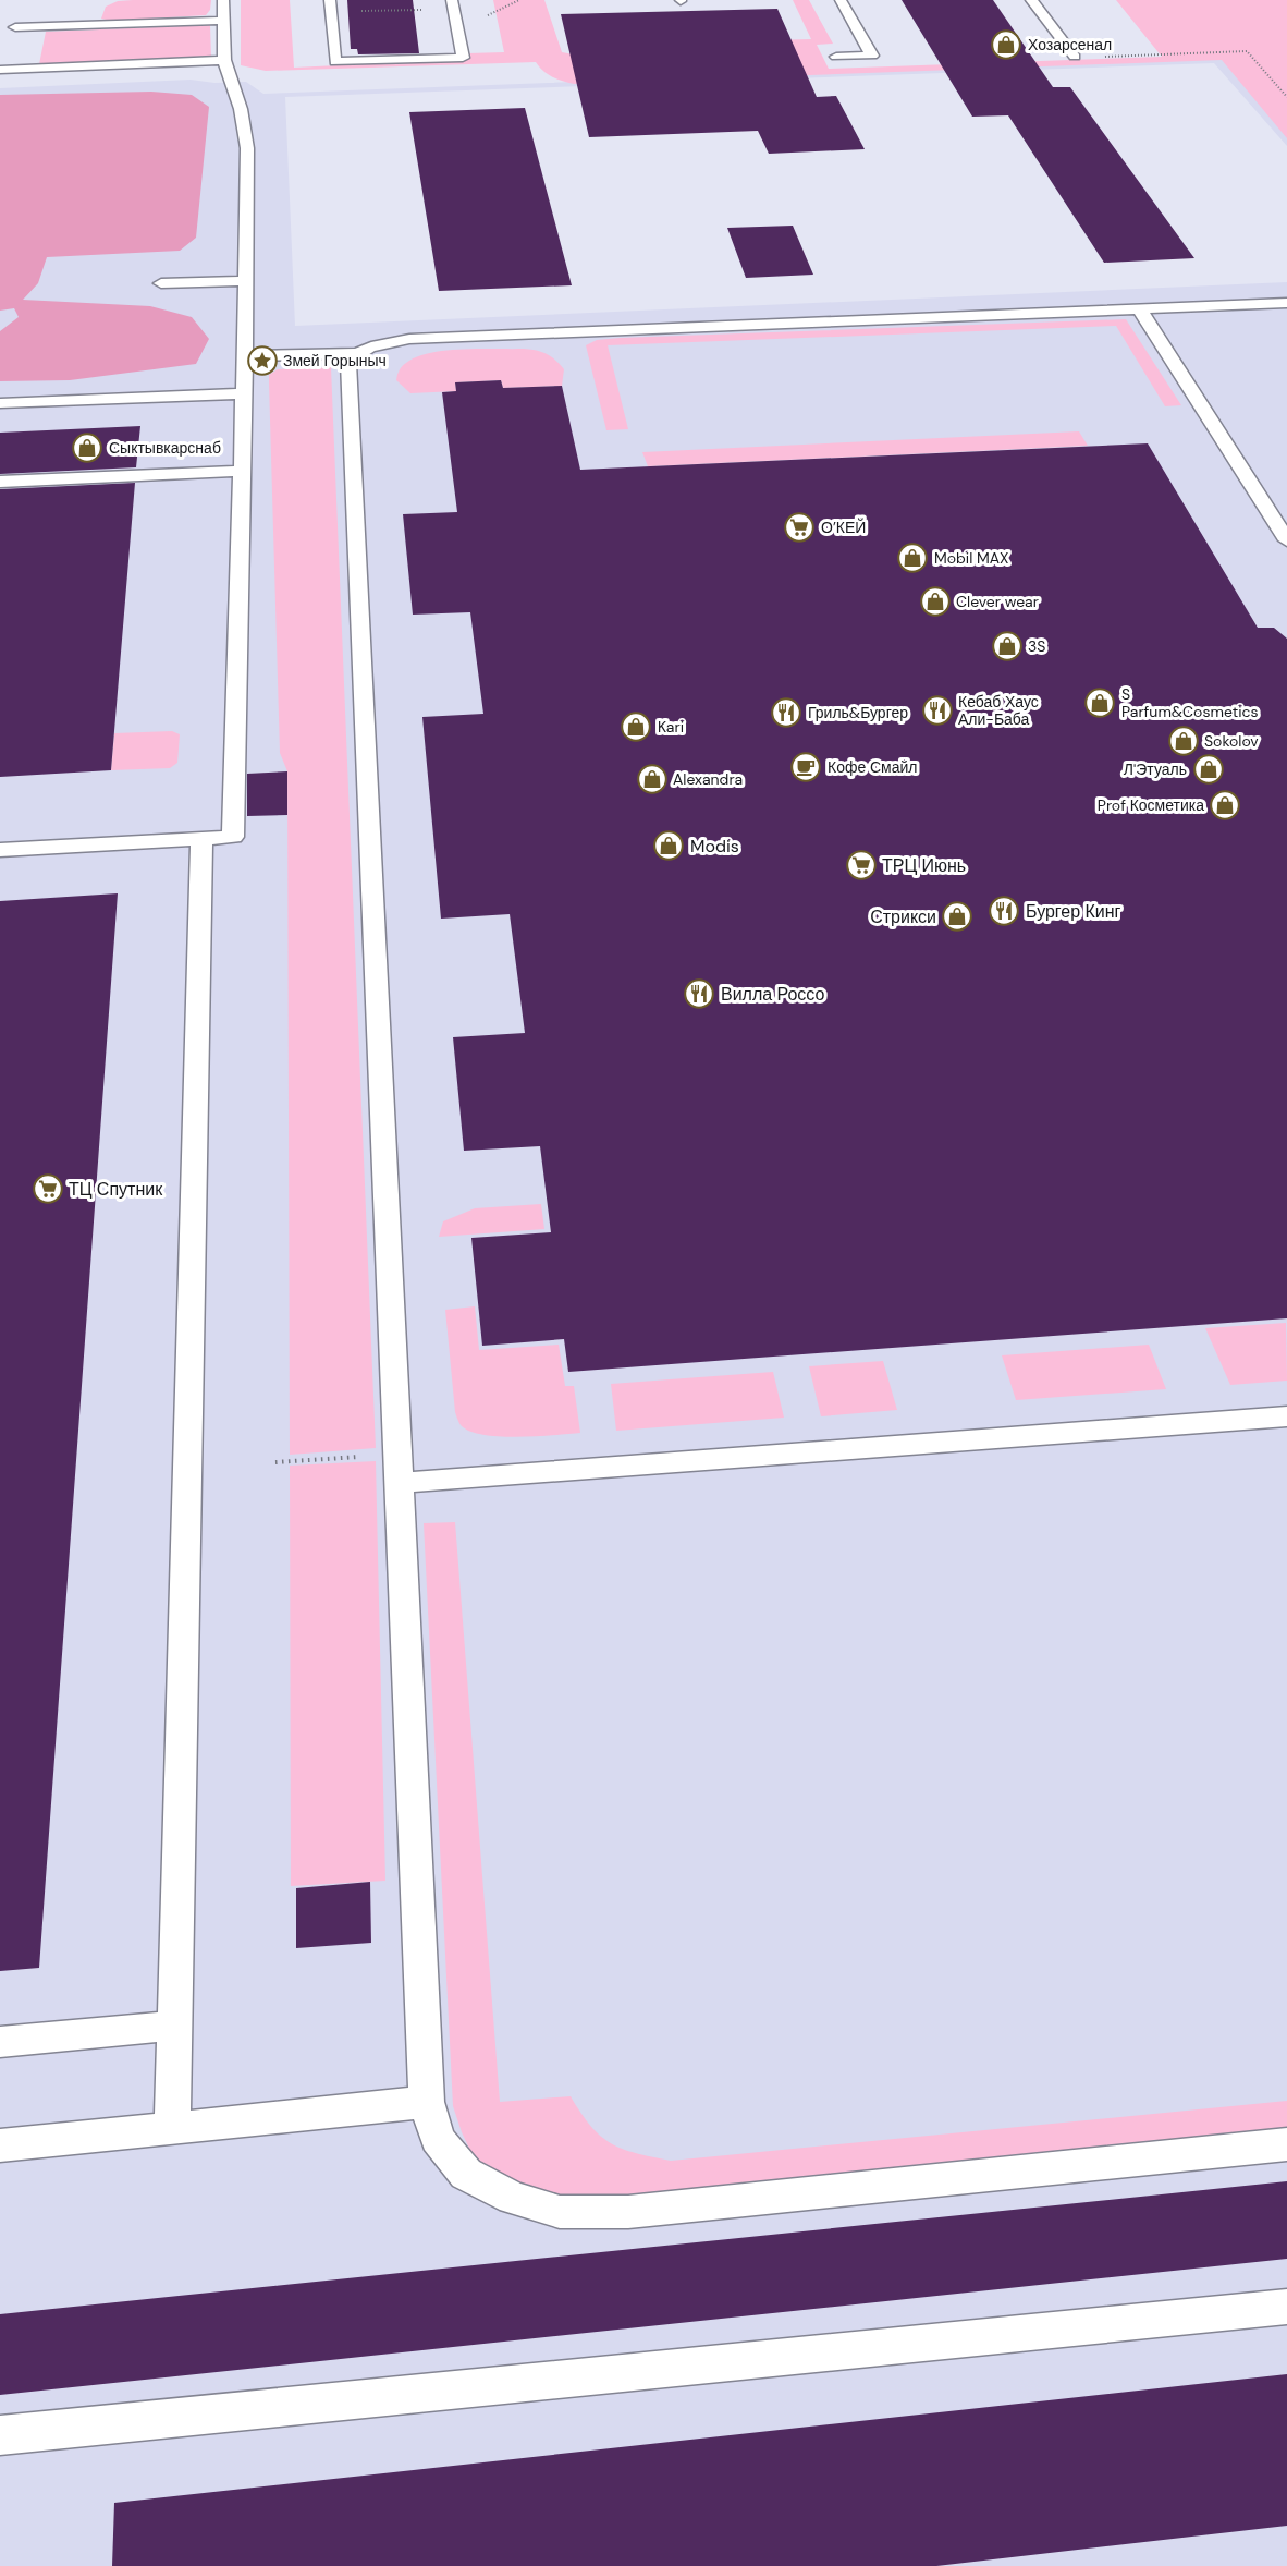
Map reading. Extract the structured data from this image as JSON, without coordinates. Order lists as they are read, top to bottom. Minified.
{"places":{"shop":["Хозарсенал","Сыктывкарснаб","Mobil MAX","Clever wear","3S","S Parfum&Cosmetics","Kari","Sokolov","Л'Этуаль","Alexandra","Prof Косметика","Modis","Стрикси"],"place":["Змей Горыныч"],"supermarket":["О’КЕЙ","ТРЦ Июнь","ТЦ Спутник"],"restaurant":["Кебаб Хаус Али-Баба","Гриль&Бургер","Бургер Кинг","Вилла Россо"],"cafe":["Кофе Смайл"]}}
